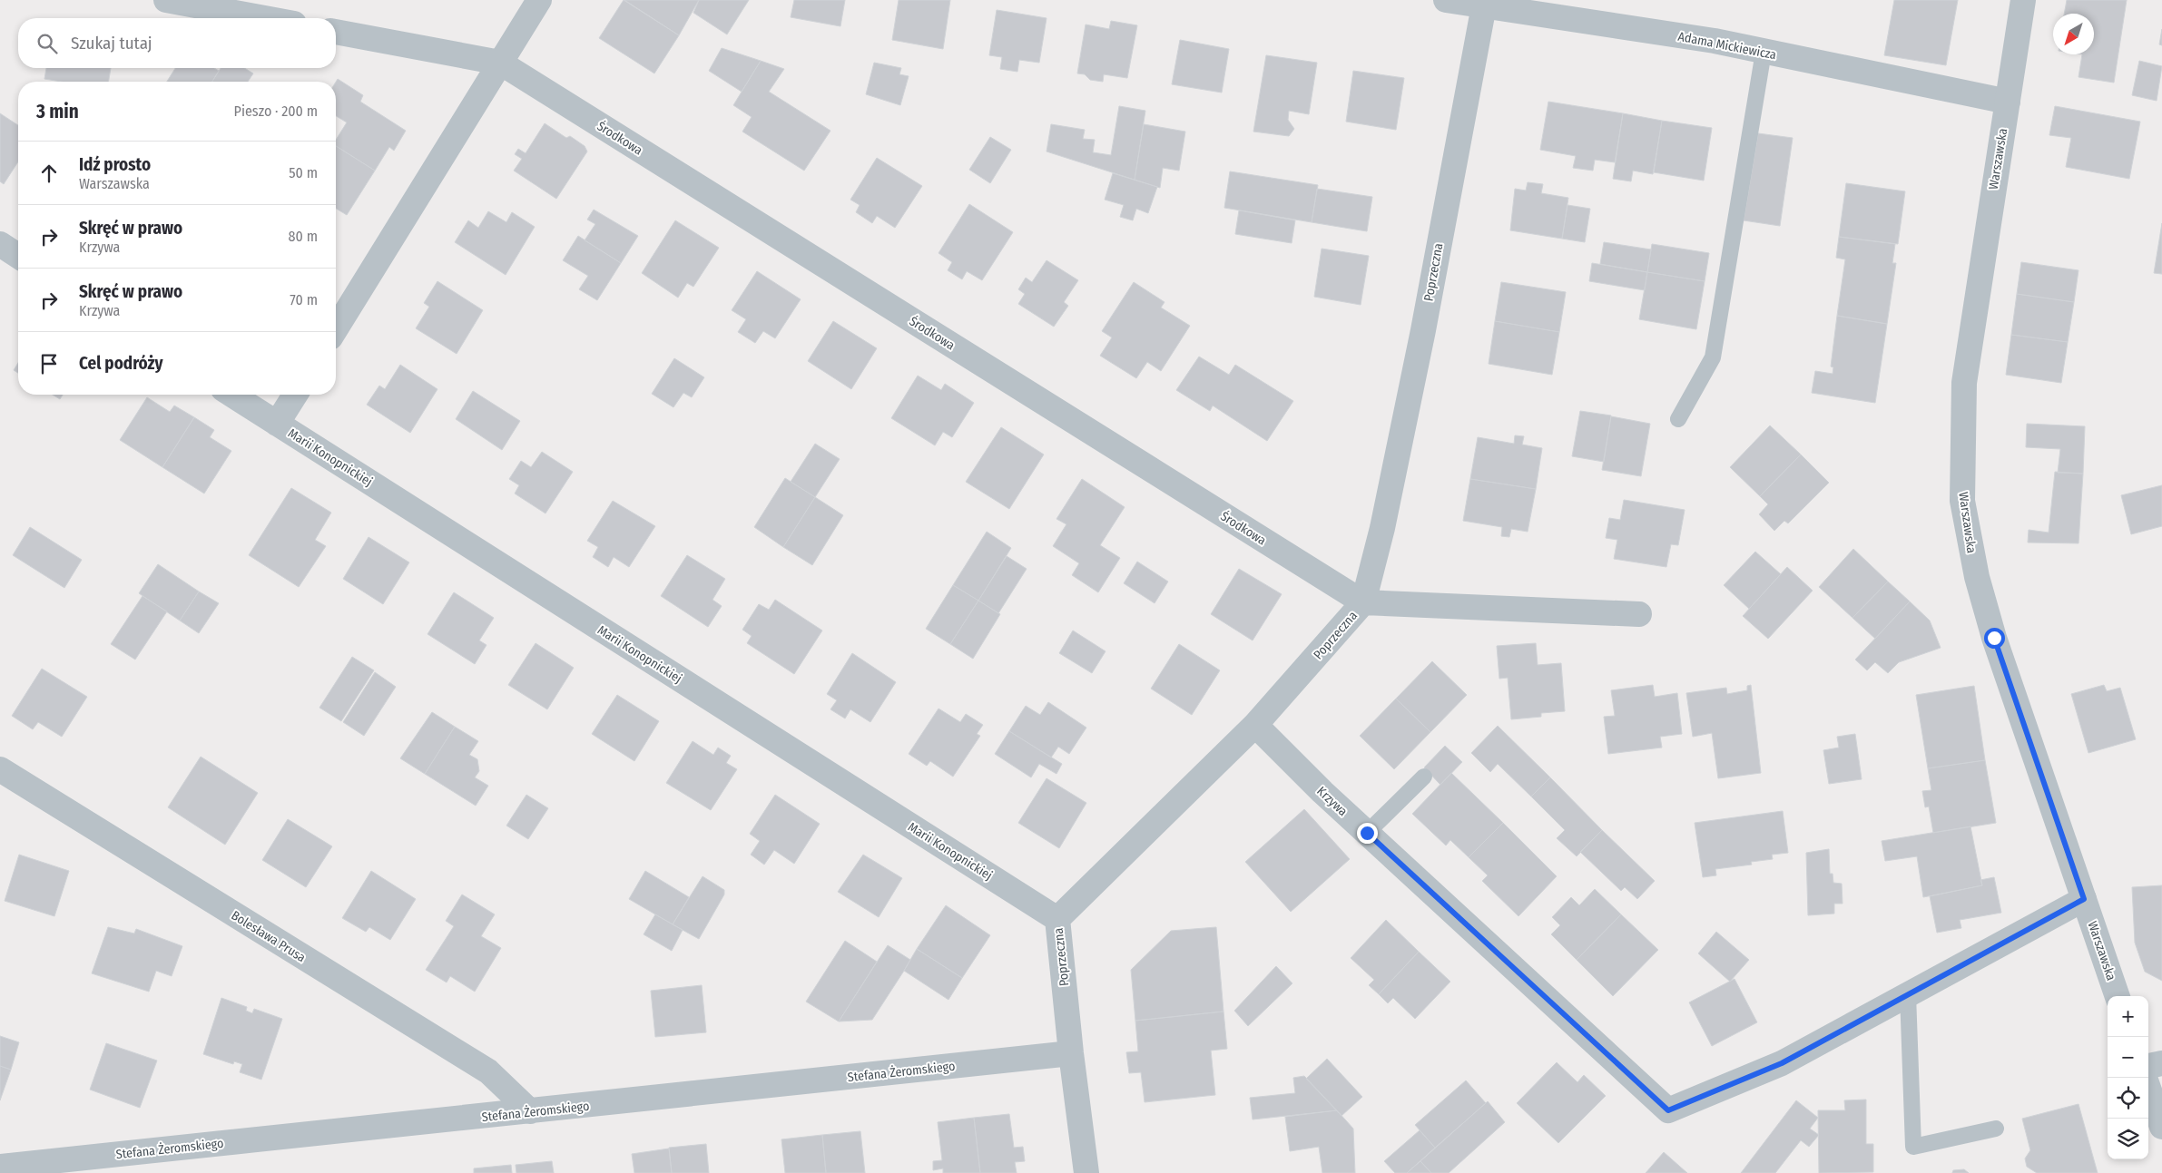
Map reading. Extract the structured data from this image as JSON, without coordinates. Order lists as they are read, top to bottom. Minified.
{"streets":{"street":["Adama Mickiewicza","Środkowa","Warszawska","Poprzeczna","Marii Konopnickiej","Krzywa","Bolesława Prusa","Stefana Żeromskiego"]},"crossings":[["Adama Mickiewicza","Warszawska"],["Adama Mickiewicza","Poprzeczna"],["Środkowa","Poprzeczna"],["Warszawska","Krzywa"],["Poprzeczna","Marii Konopnickiej"],["Poprzeczna","Krzywa"],["Poprzeczna","Stefana Żeromskiego"],["Bolesława Prusa","Stefana Żeromskiego"]],"north":"bottom left","page":{"search":"Szukaj tutaj","heading":["3 min","Pieszo · 200 m"],"list":[["Idź prosto","Warszawska","50 m"],["Skręć w prawo","Krzywa","80 m"],["Skręć w prawo","Krzywa","70 m"],"Cel podróży"],"map_buttons":["+","−"]}}
